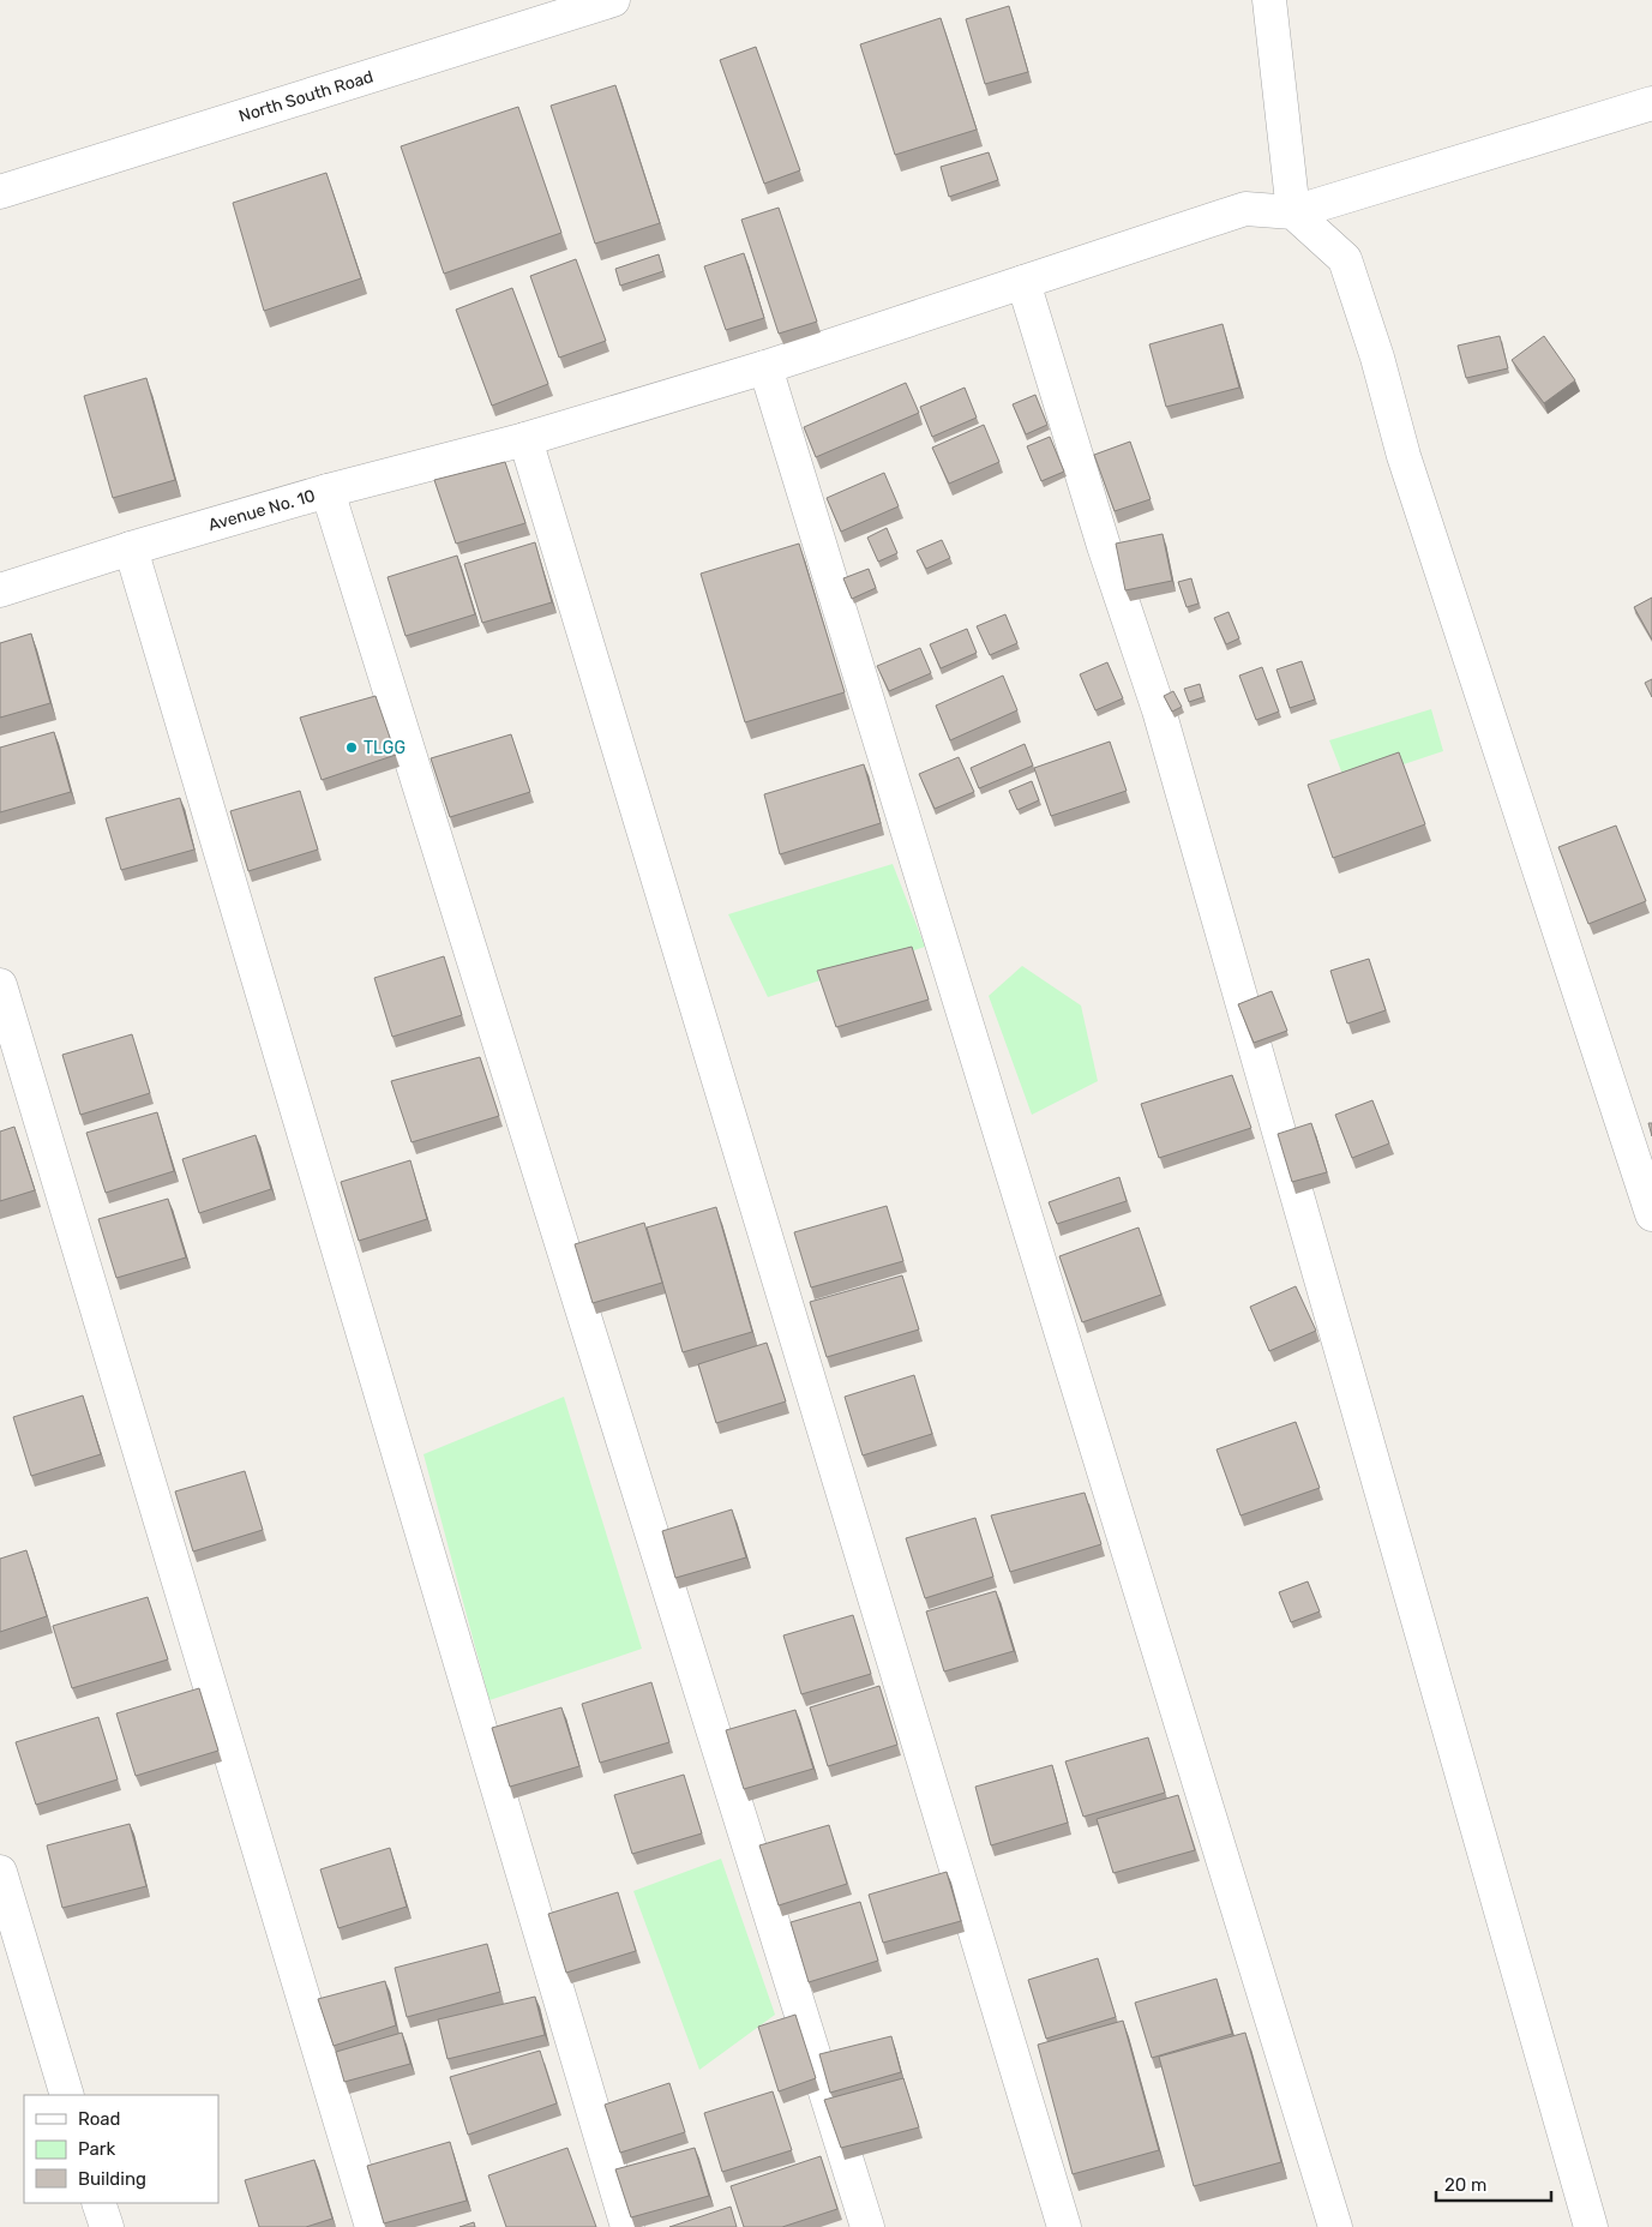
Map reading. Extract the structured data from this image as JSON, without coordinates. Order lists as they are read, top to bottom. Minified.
{"streets":{"street":["North South Road","Avenue No. 10"]},"places":["TLGG"],"legend":["Road","Park","Building"],"scale_bar":"20 m"}
